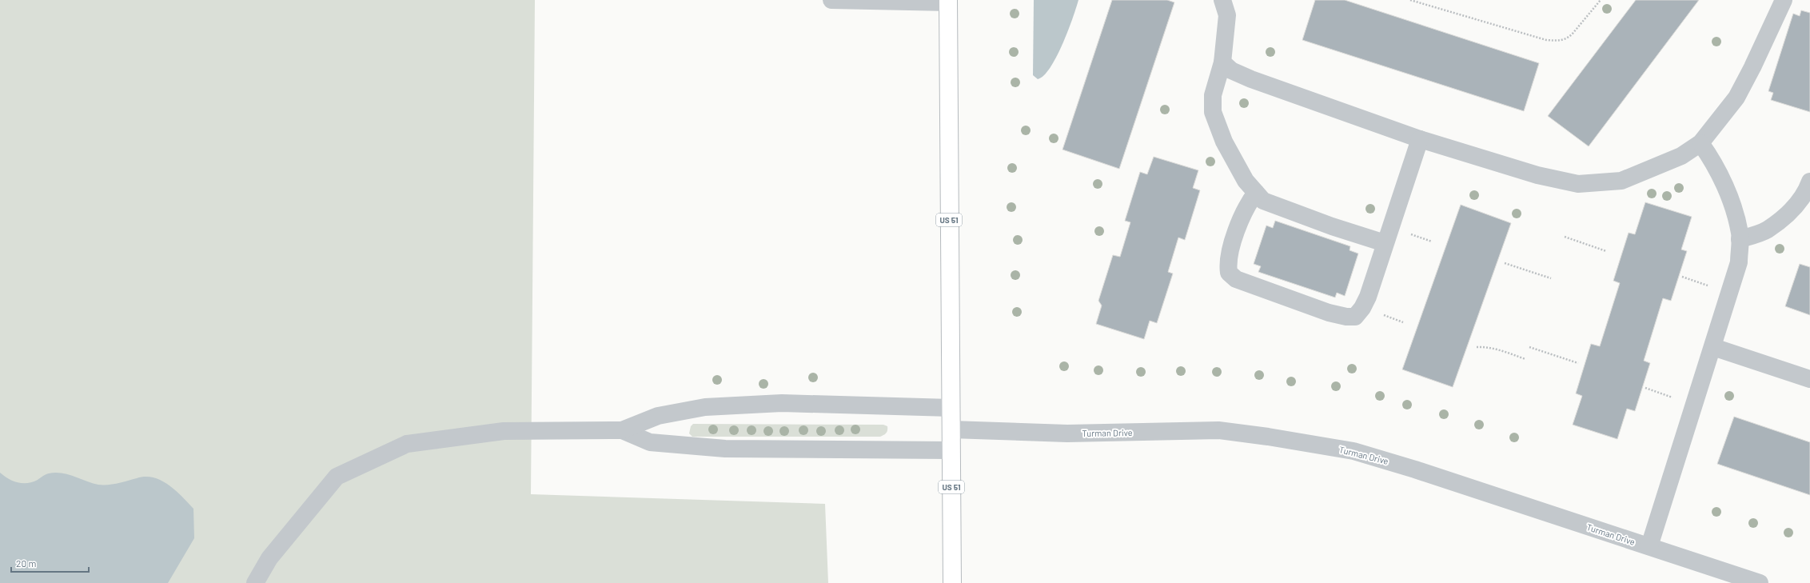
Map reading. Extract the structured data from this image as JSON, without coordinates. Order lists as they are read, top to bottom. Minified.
{"streets":{"main road":["US 51"],"street":["Turman Drive"]},"crossings":[["US 51","Turman Drive"]],"scale_bar":"20 m"}
